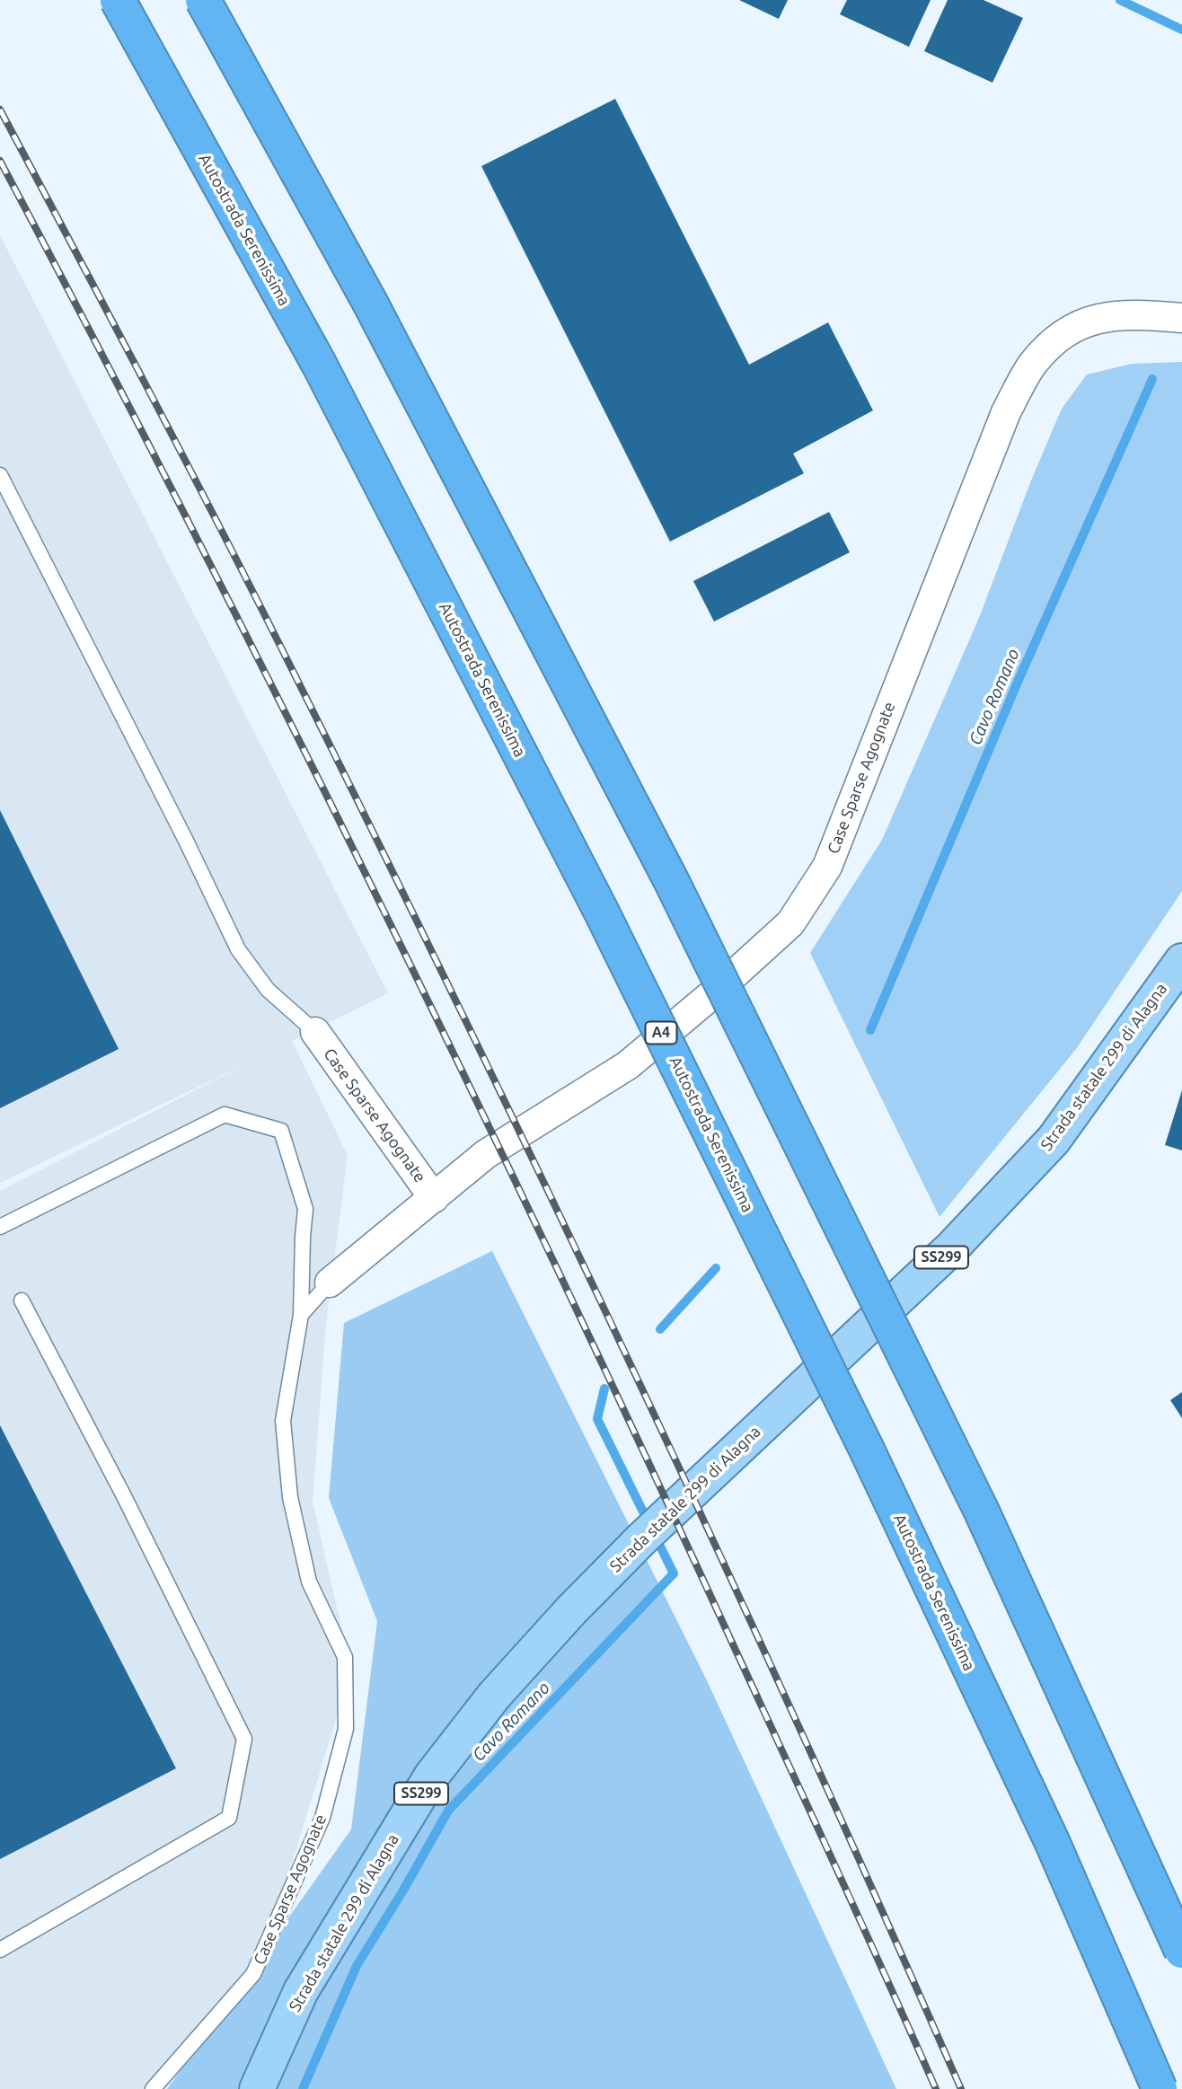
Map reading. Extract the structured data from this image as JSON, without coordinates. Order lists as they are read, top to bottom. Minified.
{"streets":{"highway":["Autostrada Serenissima","A4"],"main road":["Strada statale 299 di Alagna","SS299"],"street":["Case Sparse Agognate"]},"water":["Cavo Romano"]}
